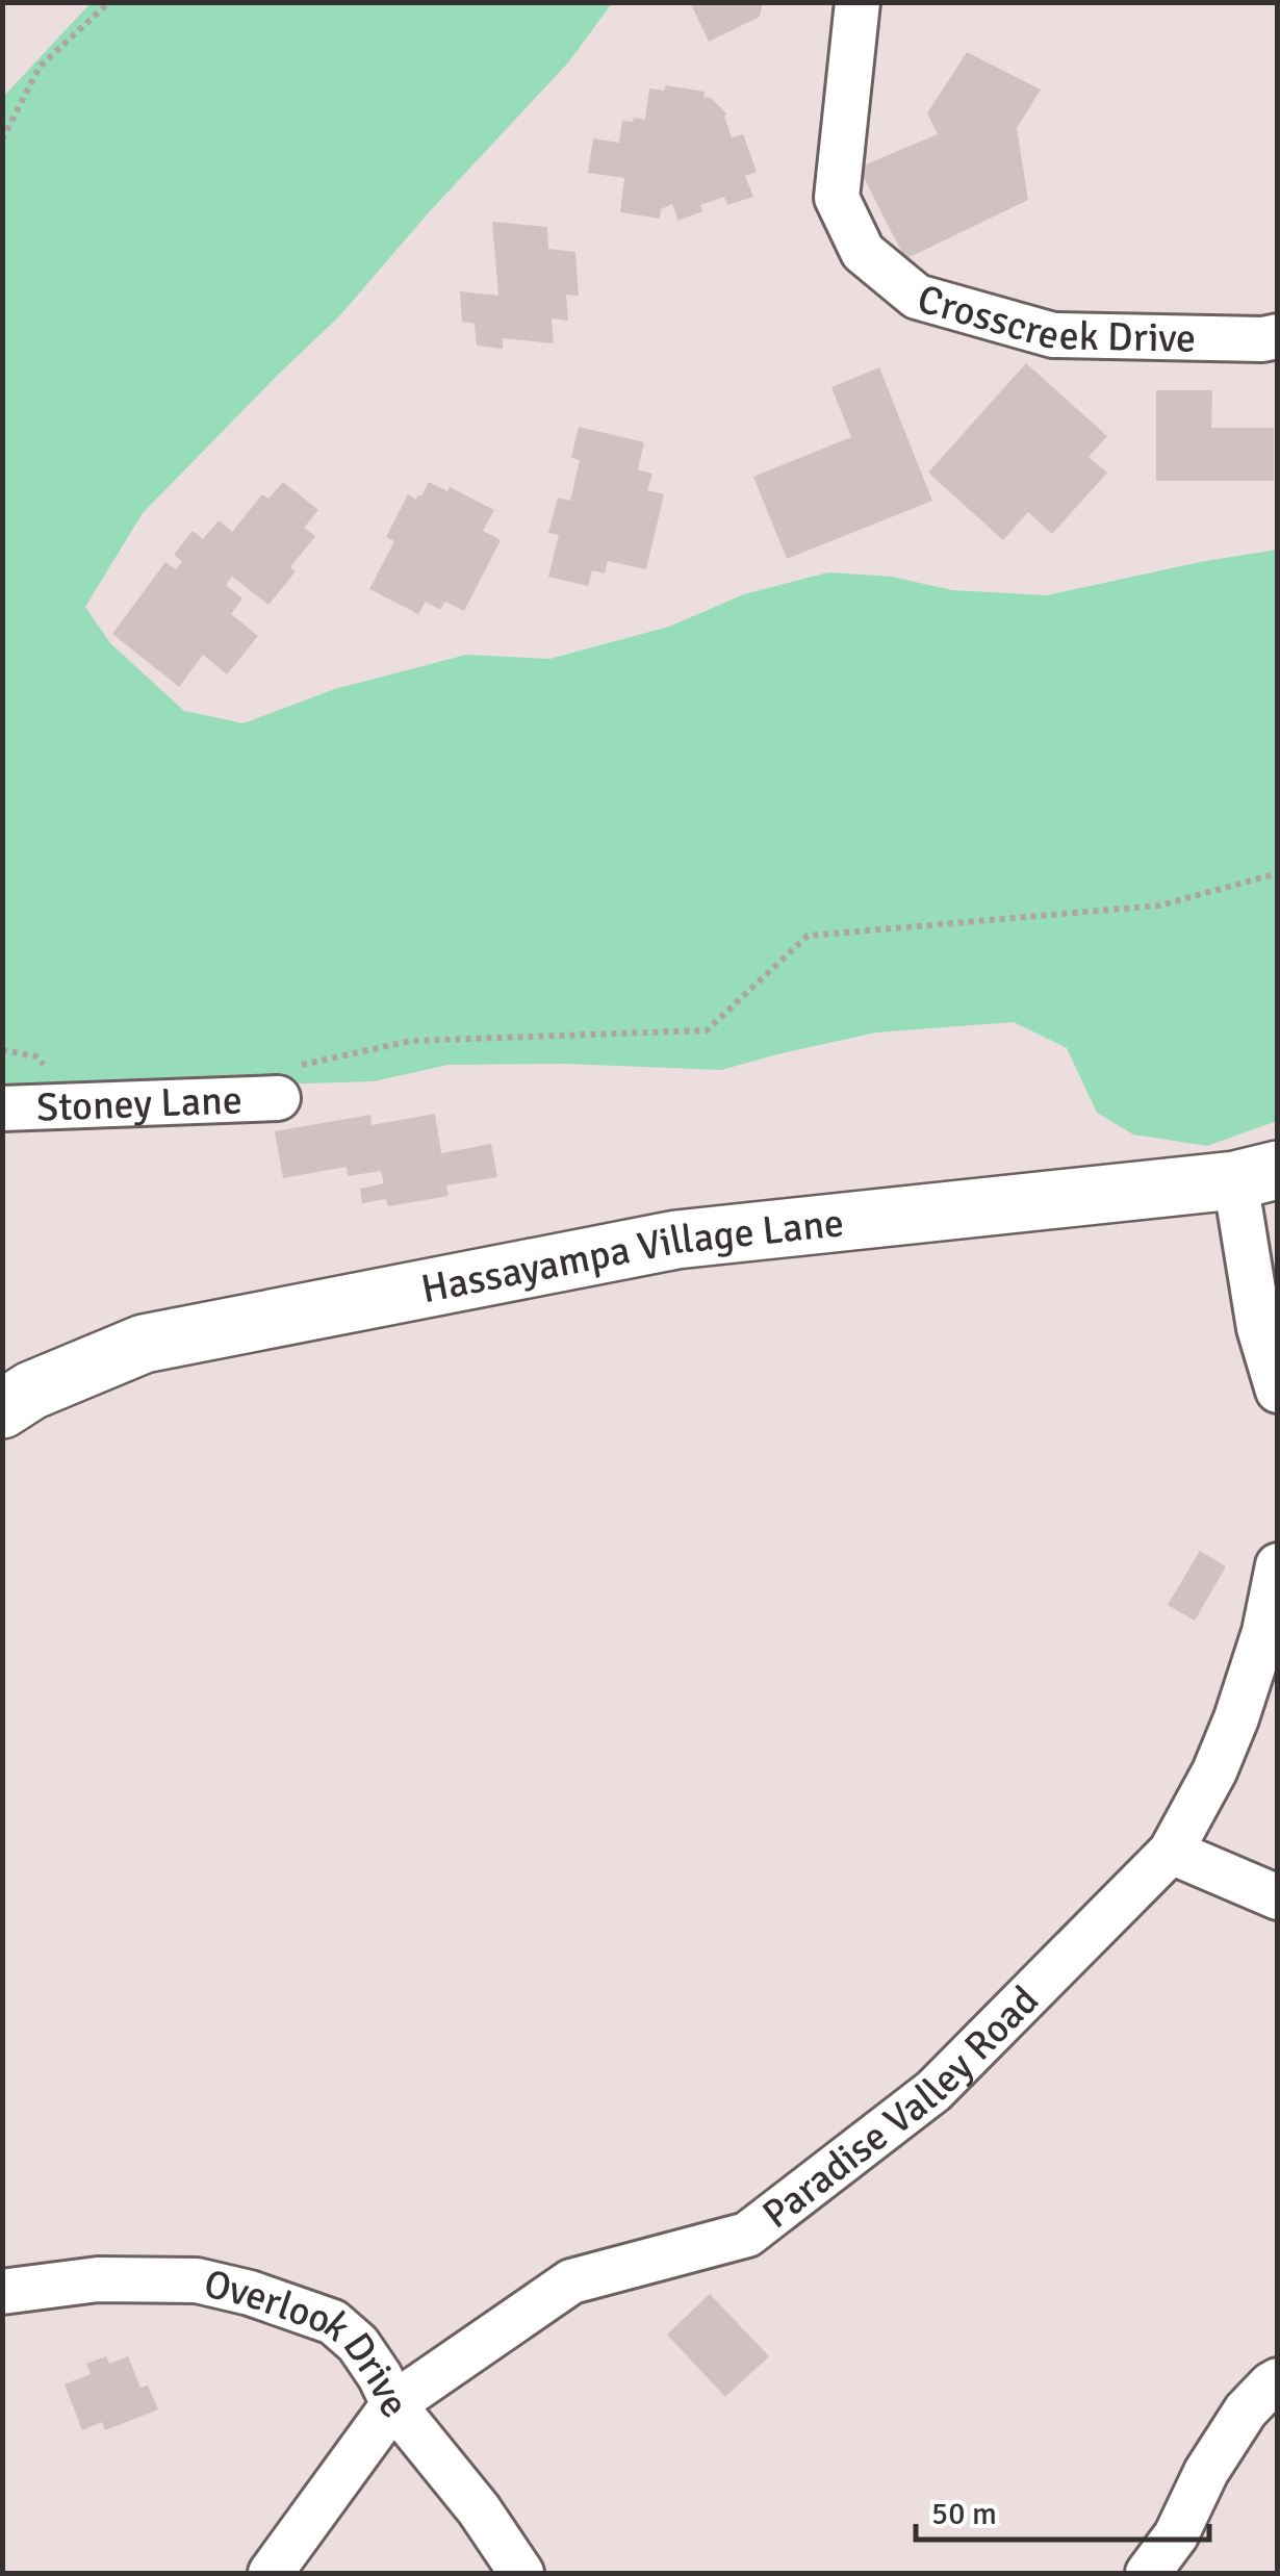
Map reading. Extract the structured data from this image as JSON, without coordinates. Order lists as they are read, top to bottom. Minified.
{"streets":{"street":["Crosscreek Drive","Stoney Lane","Hassayampa Village Lane","Paradise Valley Road","Overlook Drive"]},"crossings":[["Paradise Valley Road","Overlook Drive"]],"scale_bar":"50 m"}
